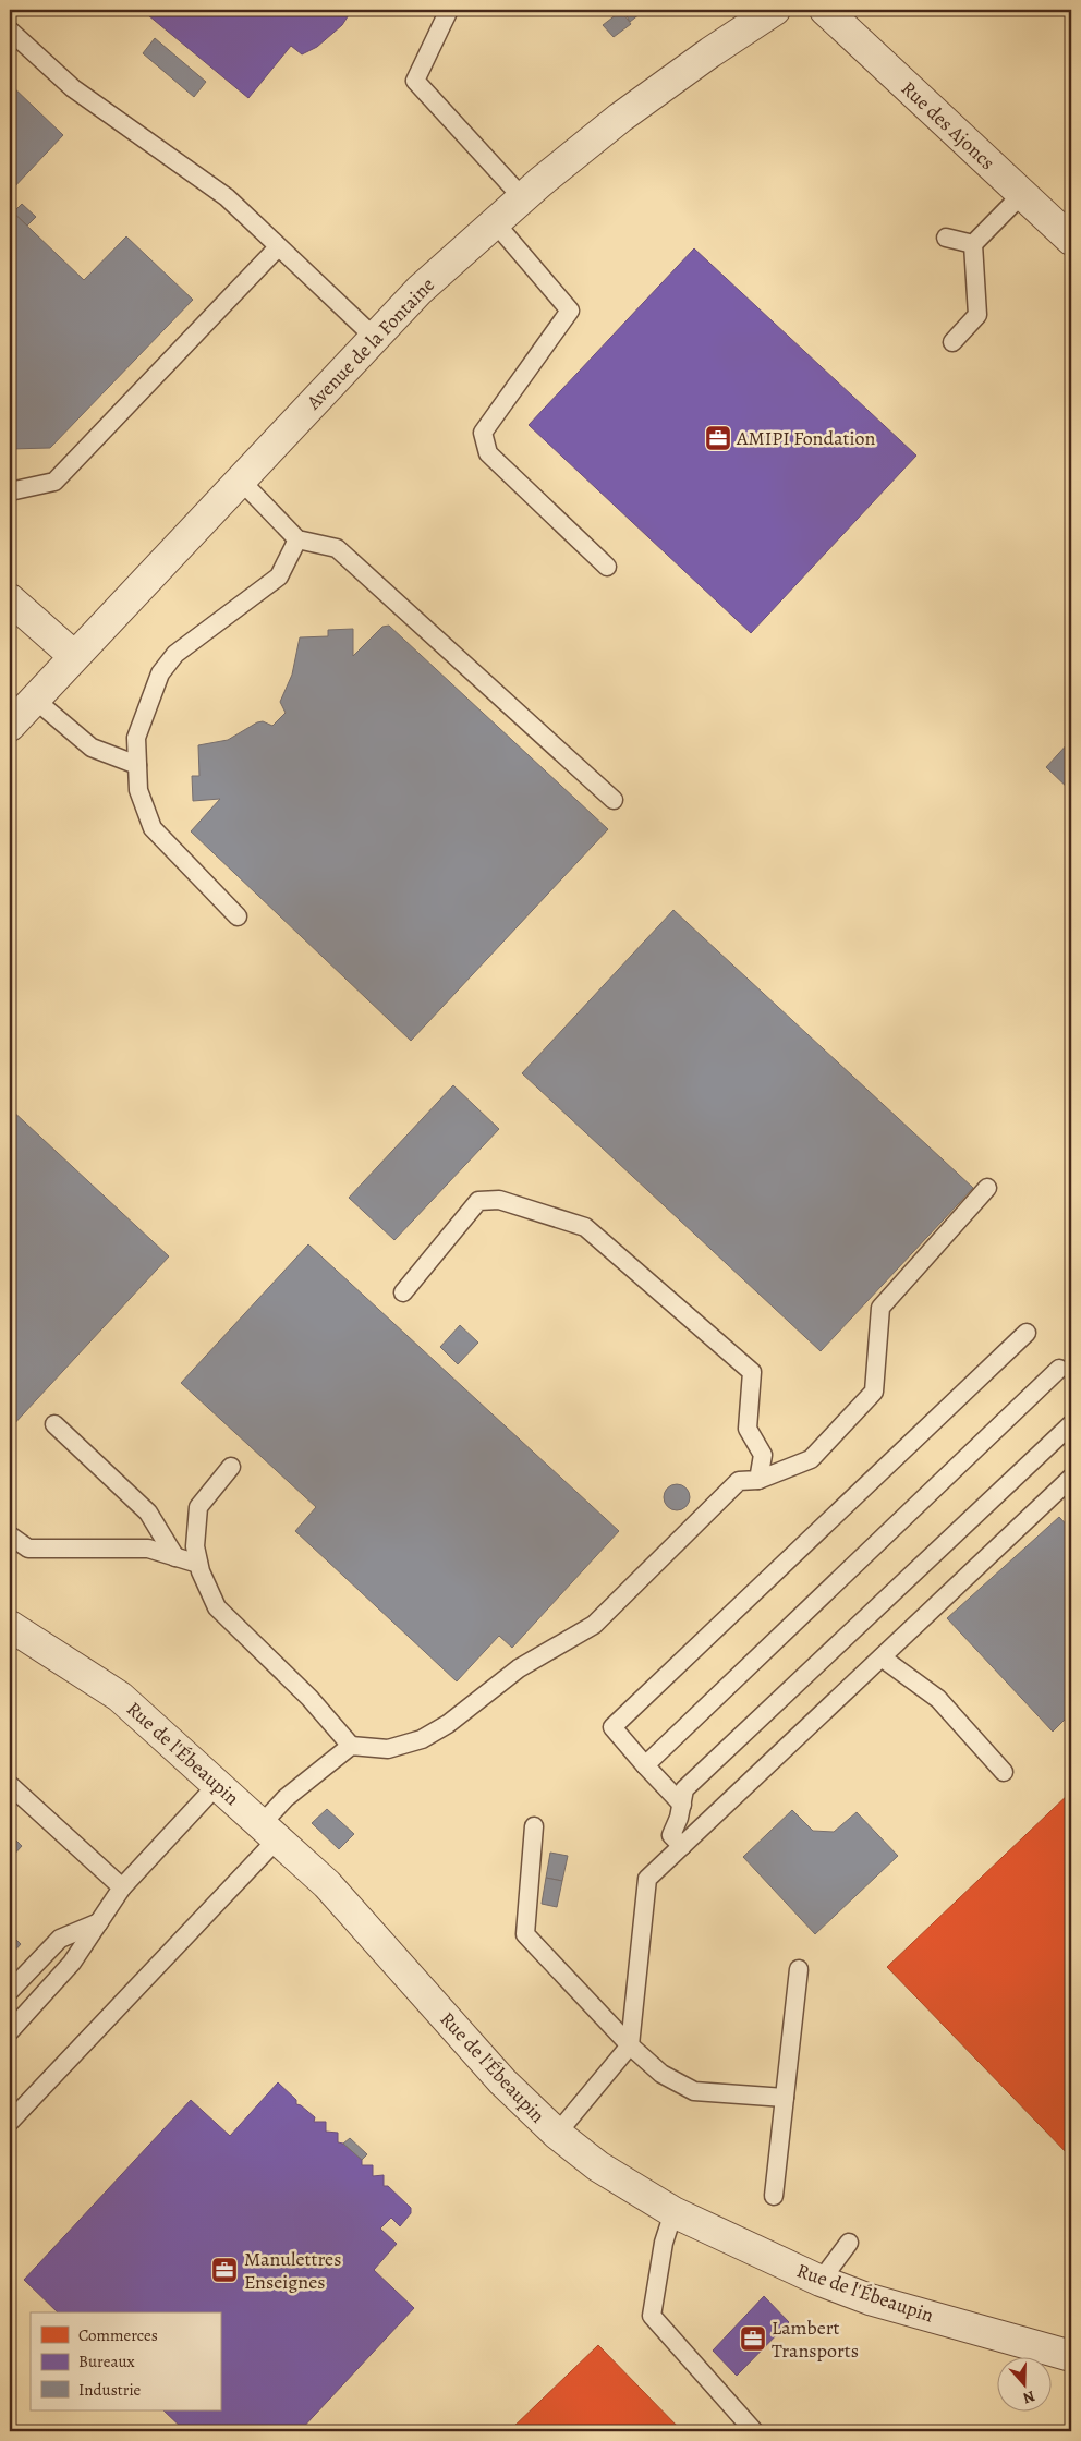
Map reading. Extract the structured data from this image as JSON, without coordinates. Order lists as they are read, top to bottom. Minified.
{"streets":{"street":["Rue des Ajoncs","Avenue de la Fontaine","Rue de l'Ébeaupin"]},"places":{"office":["AMIPI Fondation","Manulettres Enseignes","Lambert Transports"]},"legend":["Commerces","Bureaux","Industrie"],"north":"bottom"}
